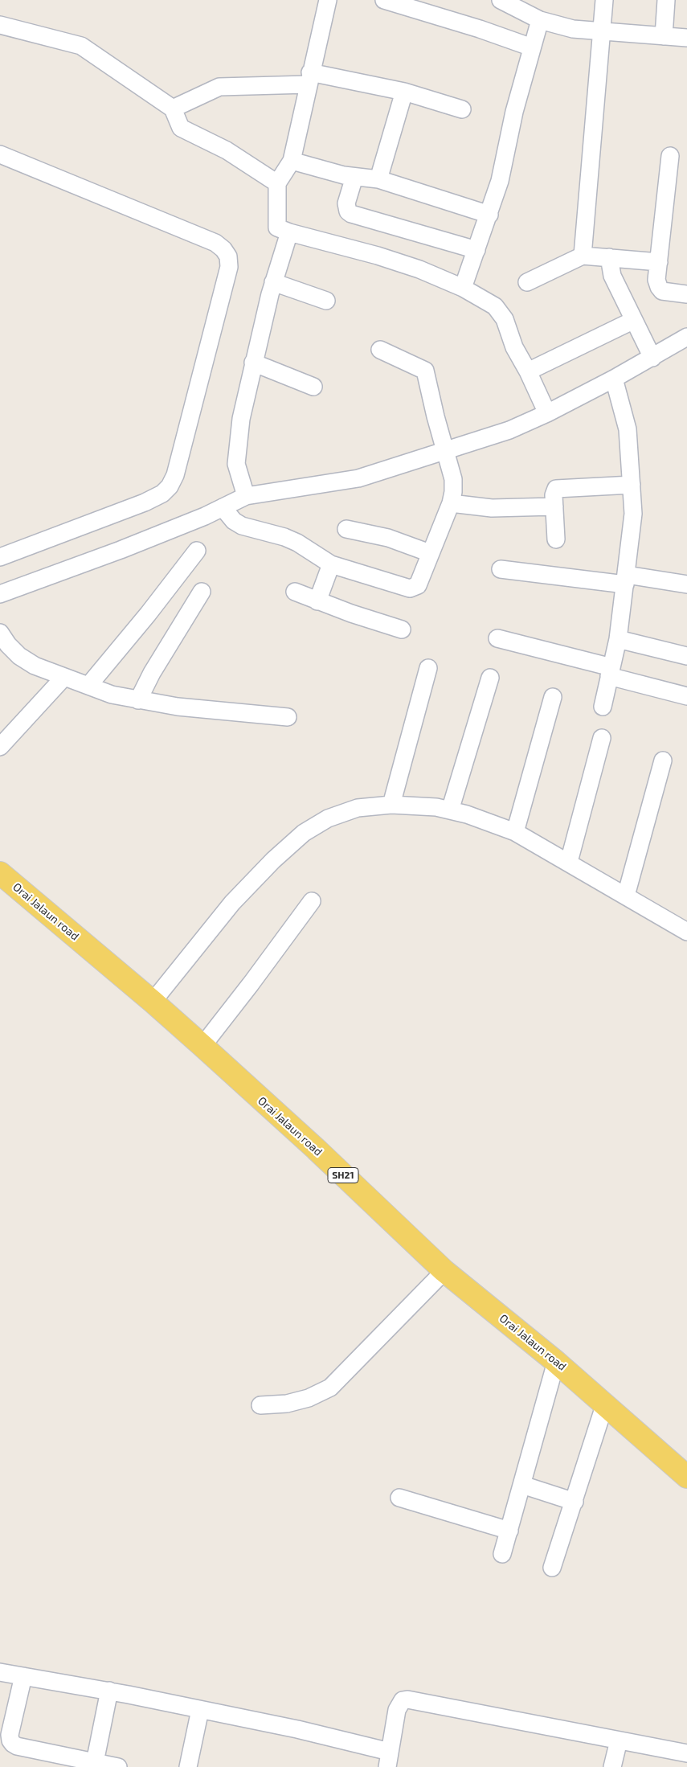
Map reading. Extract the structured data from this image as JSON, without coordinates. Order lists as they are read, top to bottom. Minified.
{"streets":{"main road":["Orai Jalaun road","SH21"]}}
